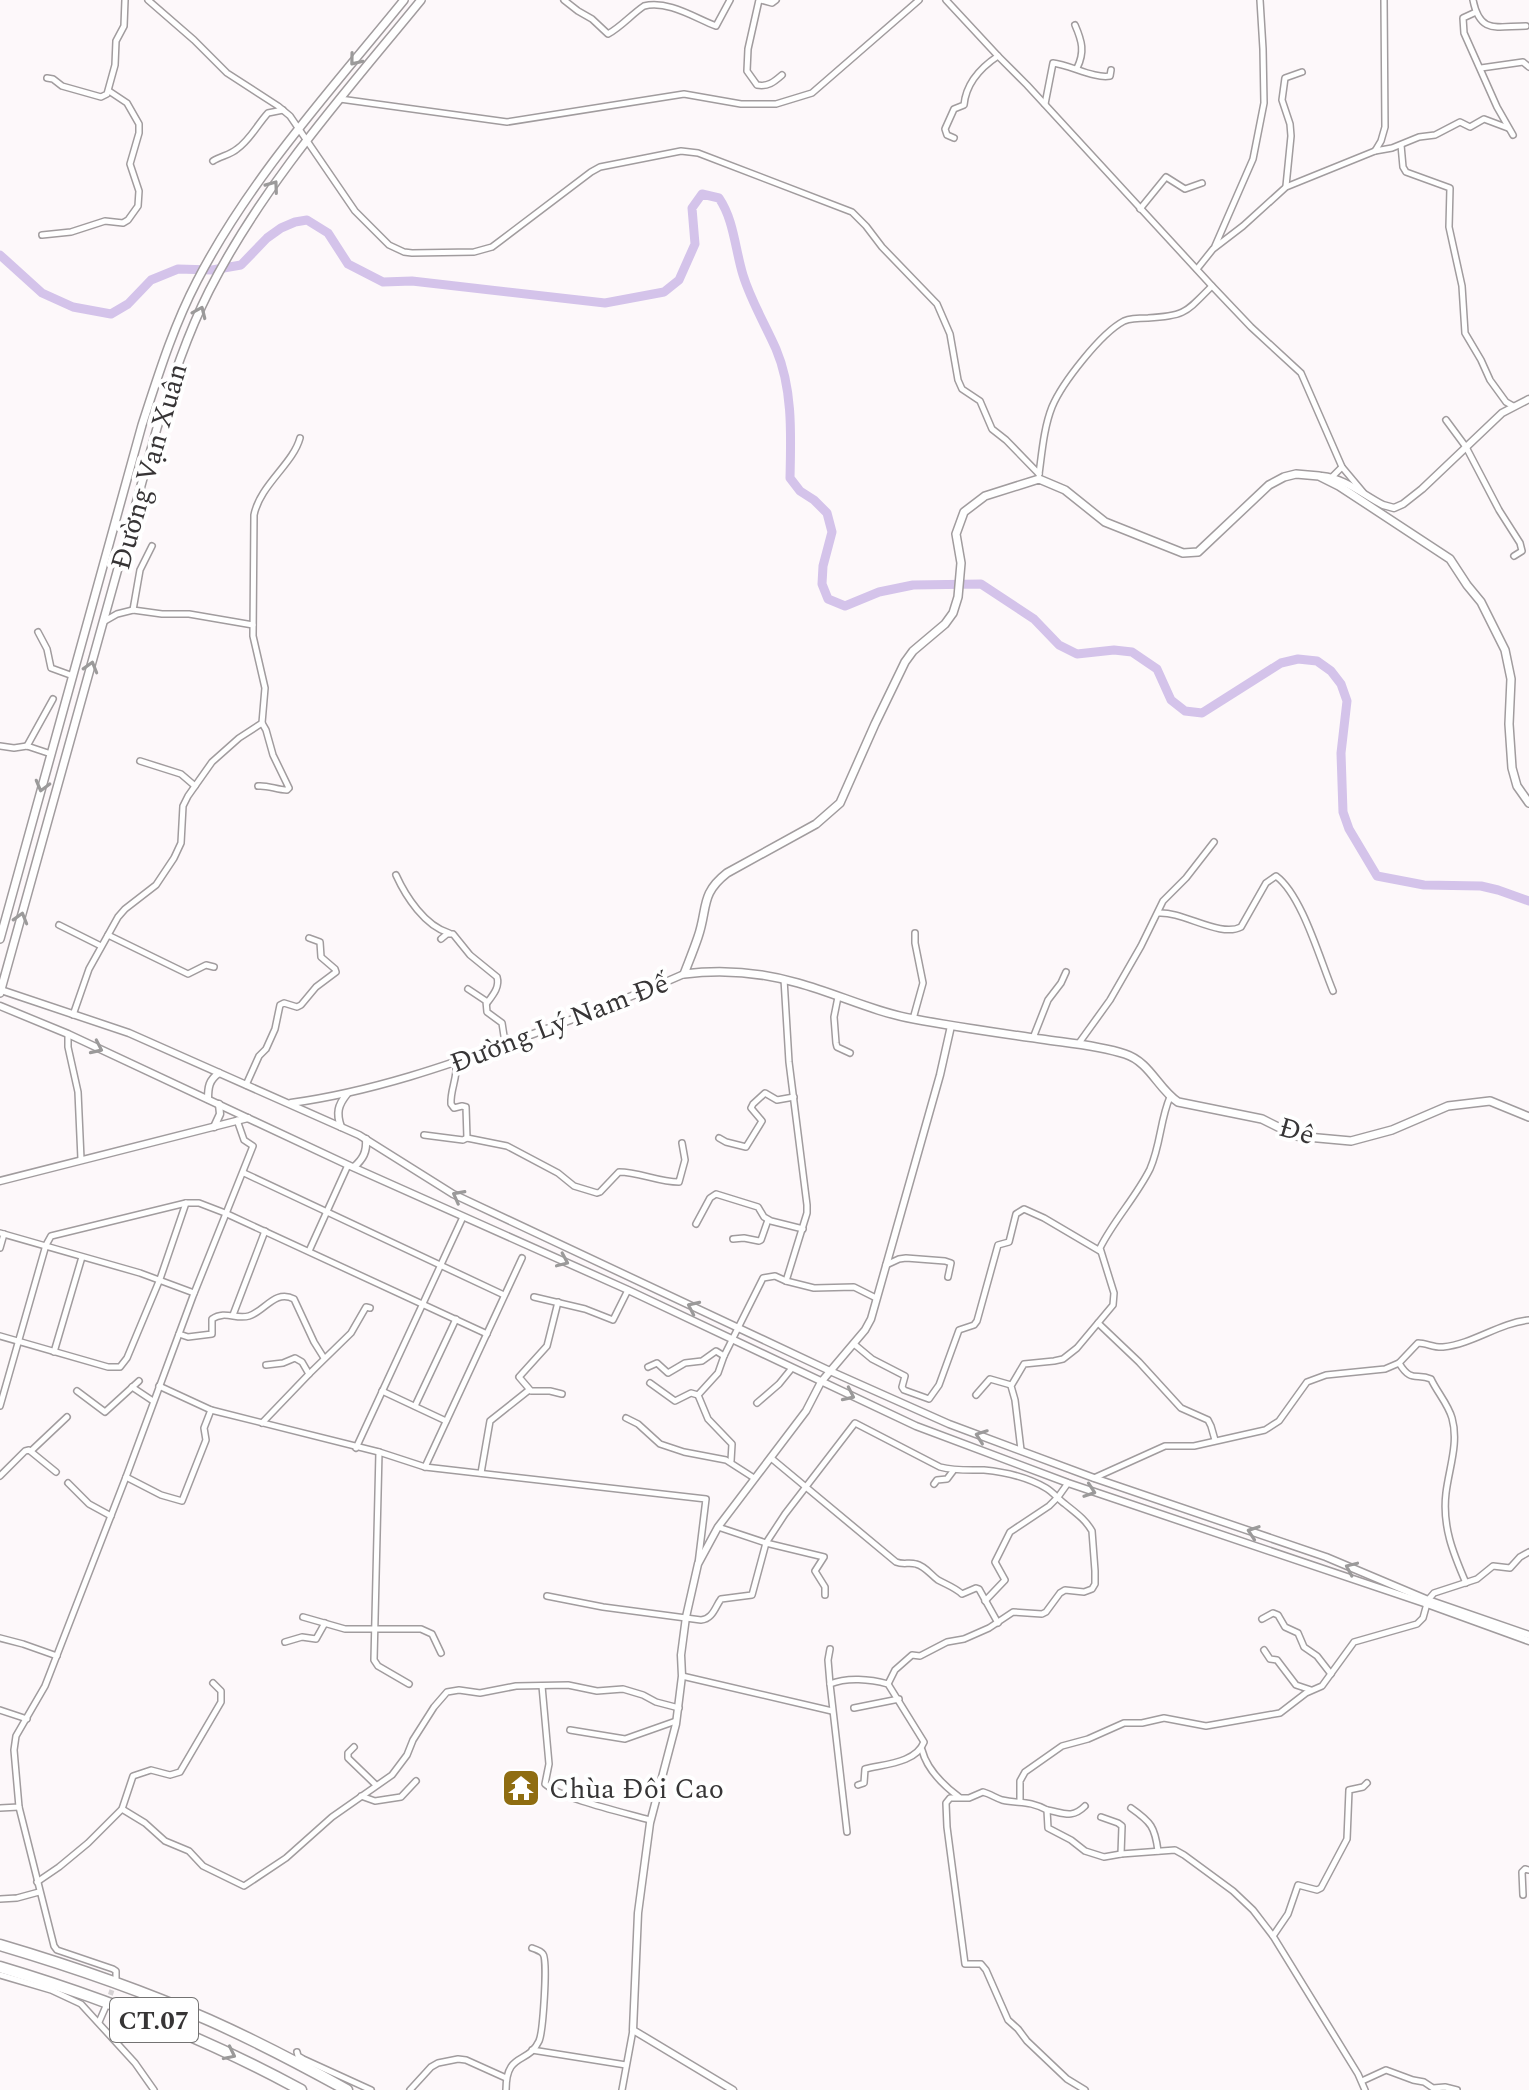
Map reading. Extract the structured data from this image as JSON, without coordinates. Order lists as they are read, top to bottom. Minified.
{"streets":{"highway":["CT.07"],"main road":["Đường Vạn Xuân","Đường Lý Nam Đế","Đê"]},"places":{"temple":["Chùa Đôi Cao"]}}
